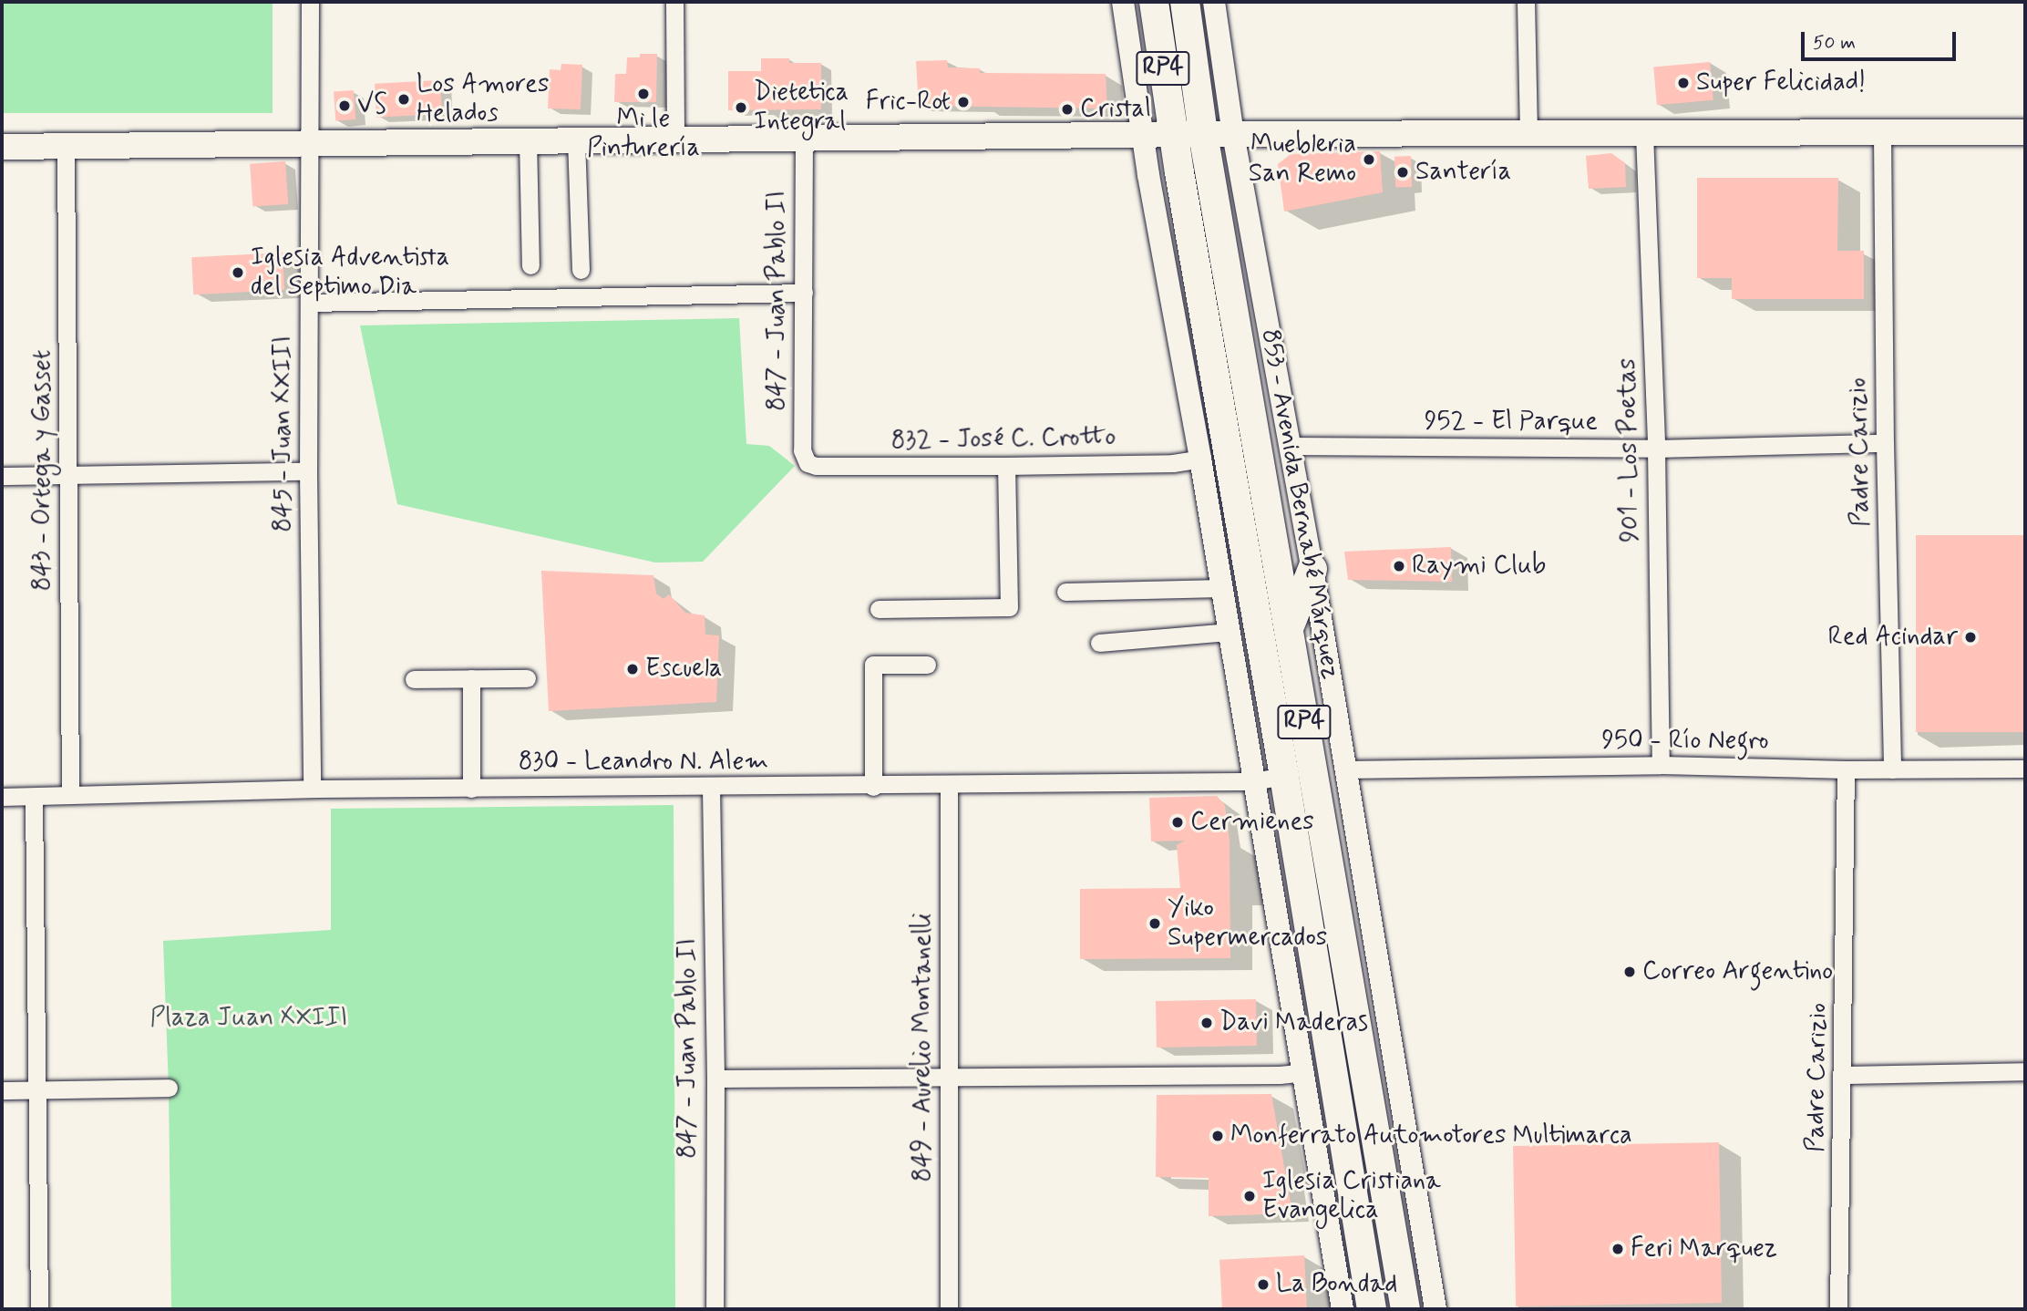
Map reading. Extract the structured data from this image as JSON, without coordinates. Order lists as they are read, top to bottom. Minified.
{"streets":{"main road":["RP4","853 - Avenida Bernabé Márquez"],"street":["847 - Juan Pablo II","952 - El Parque","845 - Juan XXIII","832 - José C. Crotto","901 - Los Poetas","Padre Carizio","843 - Ortega y Gasset","950 - Río Negro","830 - Leandro N. Alem","849 - Aurelio Montanelli"]},"crossings":[["RP4","830 - Leandro N. Alem"],["847 - Juan Pablo II","832 - José C. Crotto"],["847 - Juan Pablo II","830 - Leandro N. Alem"],["952 - El Parque","901 - Los Poetas"],["952 - El Parque","Padre Carizio"],["952 - El Parque","853 - Avenida Bernabé Márquez"],["845 - Juan XXIII","830 - Leandro N. Alem"],["901 - Los Poetas","950 - Río Negro"],["Padre Carizio","950 - Río Negro"],["843 - Ortega y Gasset","830 - Leandro N. Alem"],["853 - Avenida Bernabé Márquez","950 - Río Negro"],["830 - Leandro N. Alem","849 - Aurelio Montanelli"]],"parks":["Plaza Juan XXIII"],"places":["Super Felicidad!","Mi le Pinturería","Los Amores Helados","Fric-Rot","VS","Dietetica Integral","Cristal","Muebleria San Remo","Santería","Iglesia Adventista del Septimo Dia","Raymi Club","Red Acindar","Escuela","Cermienes","Yiko Supermercados","Correo Argentino","Davi Maderas","Monferrato Automotores Multimarca","Iglesia Cristiana Evangelica","Feri Marquez","La Bondad"],"scale_bar":"50 m"}
